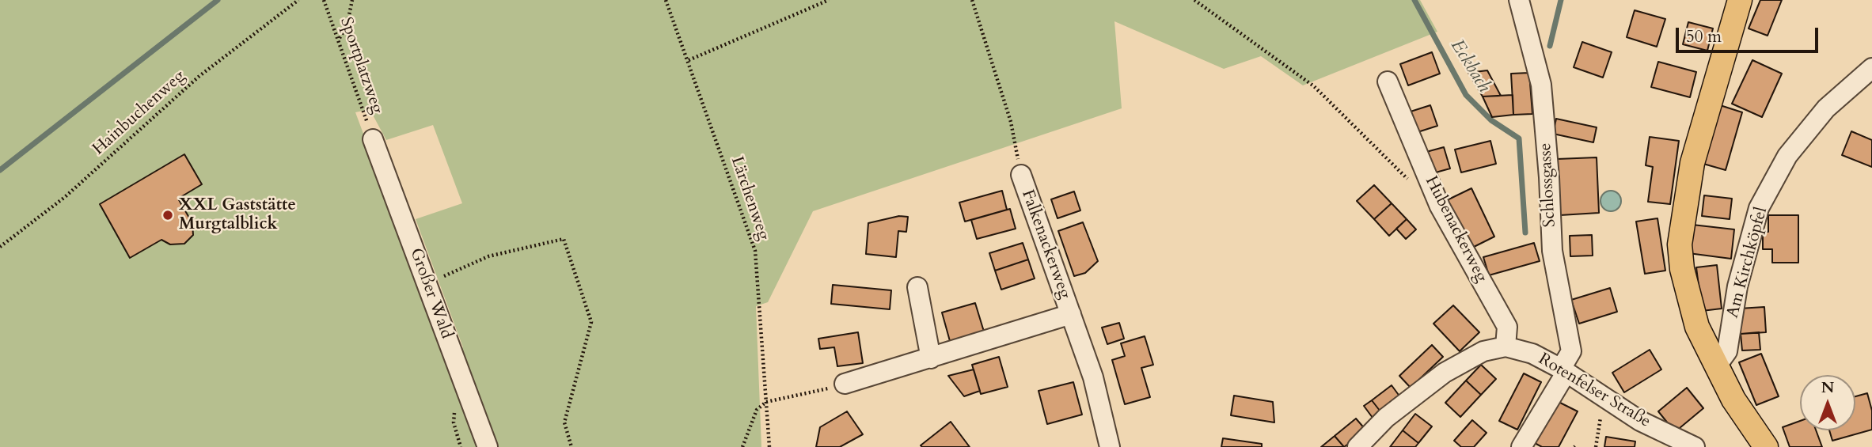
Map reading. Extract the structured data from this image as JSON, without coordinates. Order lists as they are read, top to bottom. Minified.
{"streets":{"street":["Schlossgasse","Hubenackerweg","Falkenackerweg","Am Kirchköpfel","Großer Wald","Rotenfelser Straße"],"path":["Sportplatzweg","Hainbuchenweg","Lärchenweg"]},"crossings":[["Sportplatzweg","Großer Wald"],["Schlossgasse","Rotenfelser Straße"],["Hubenackerweg","Rotenfelser Straße"]],"water":["Eckbach"],"places":["XXL Gaststätte Murgtalblick"],"scale_bar":"50 m","north":"top"}
